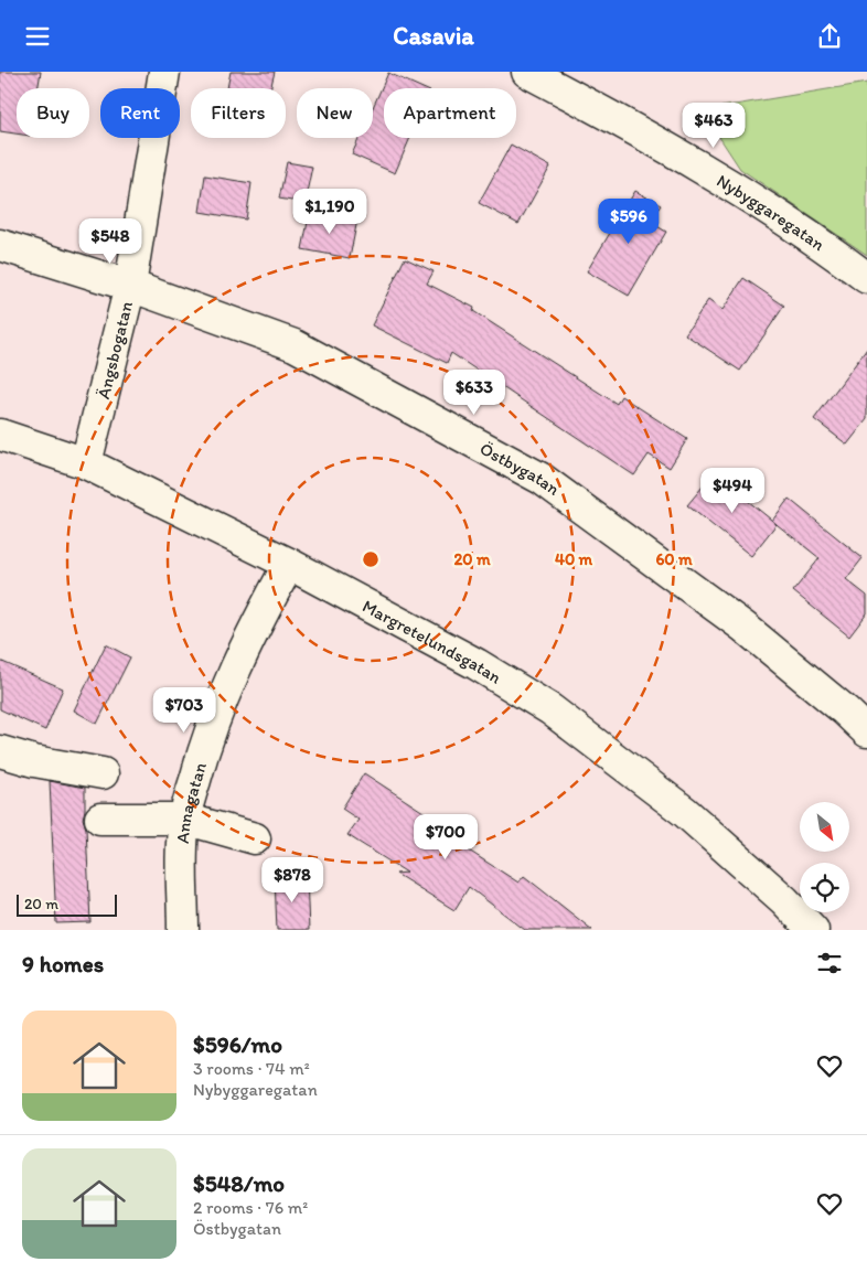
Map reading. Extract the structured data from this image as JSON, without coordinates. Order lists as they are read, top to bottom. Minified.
{"streets":{"street":["Nybyggaregatan","Ängsbogatan","Östbygatan","Margretelundsgatan","Annagatan"]},"crossings":[["Ängsbogatan","Östbygatan"],["Ängsbogatan","Margretelundsgatan"],["Margretelundsgatan","Annagatan"]],"scale_bar":"20 m","north":"bottom right","page":{"header":"Casavia","chip":["Buy","Rent","Filters","New","Apartment"],"price":["$463","$1,190","$596","$548","$633","$494","$703","$700","$878"],"scale":"20 m","heading":"9 homes","list":[{"name":"$596/mo","note":"3 rooms · 74 m² · Nybyggaregatan"},{"name":"$548/mo","note":"2 rooms · 76 m² · Östbygatan"}]},"rings":["20 m","40 m","60 m"]}
